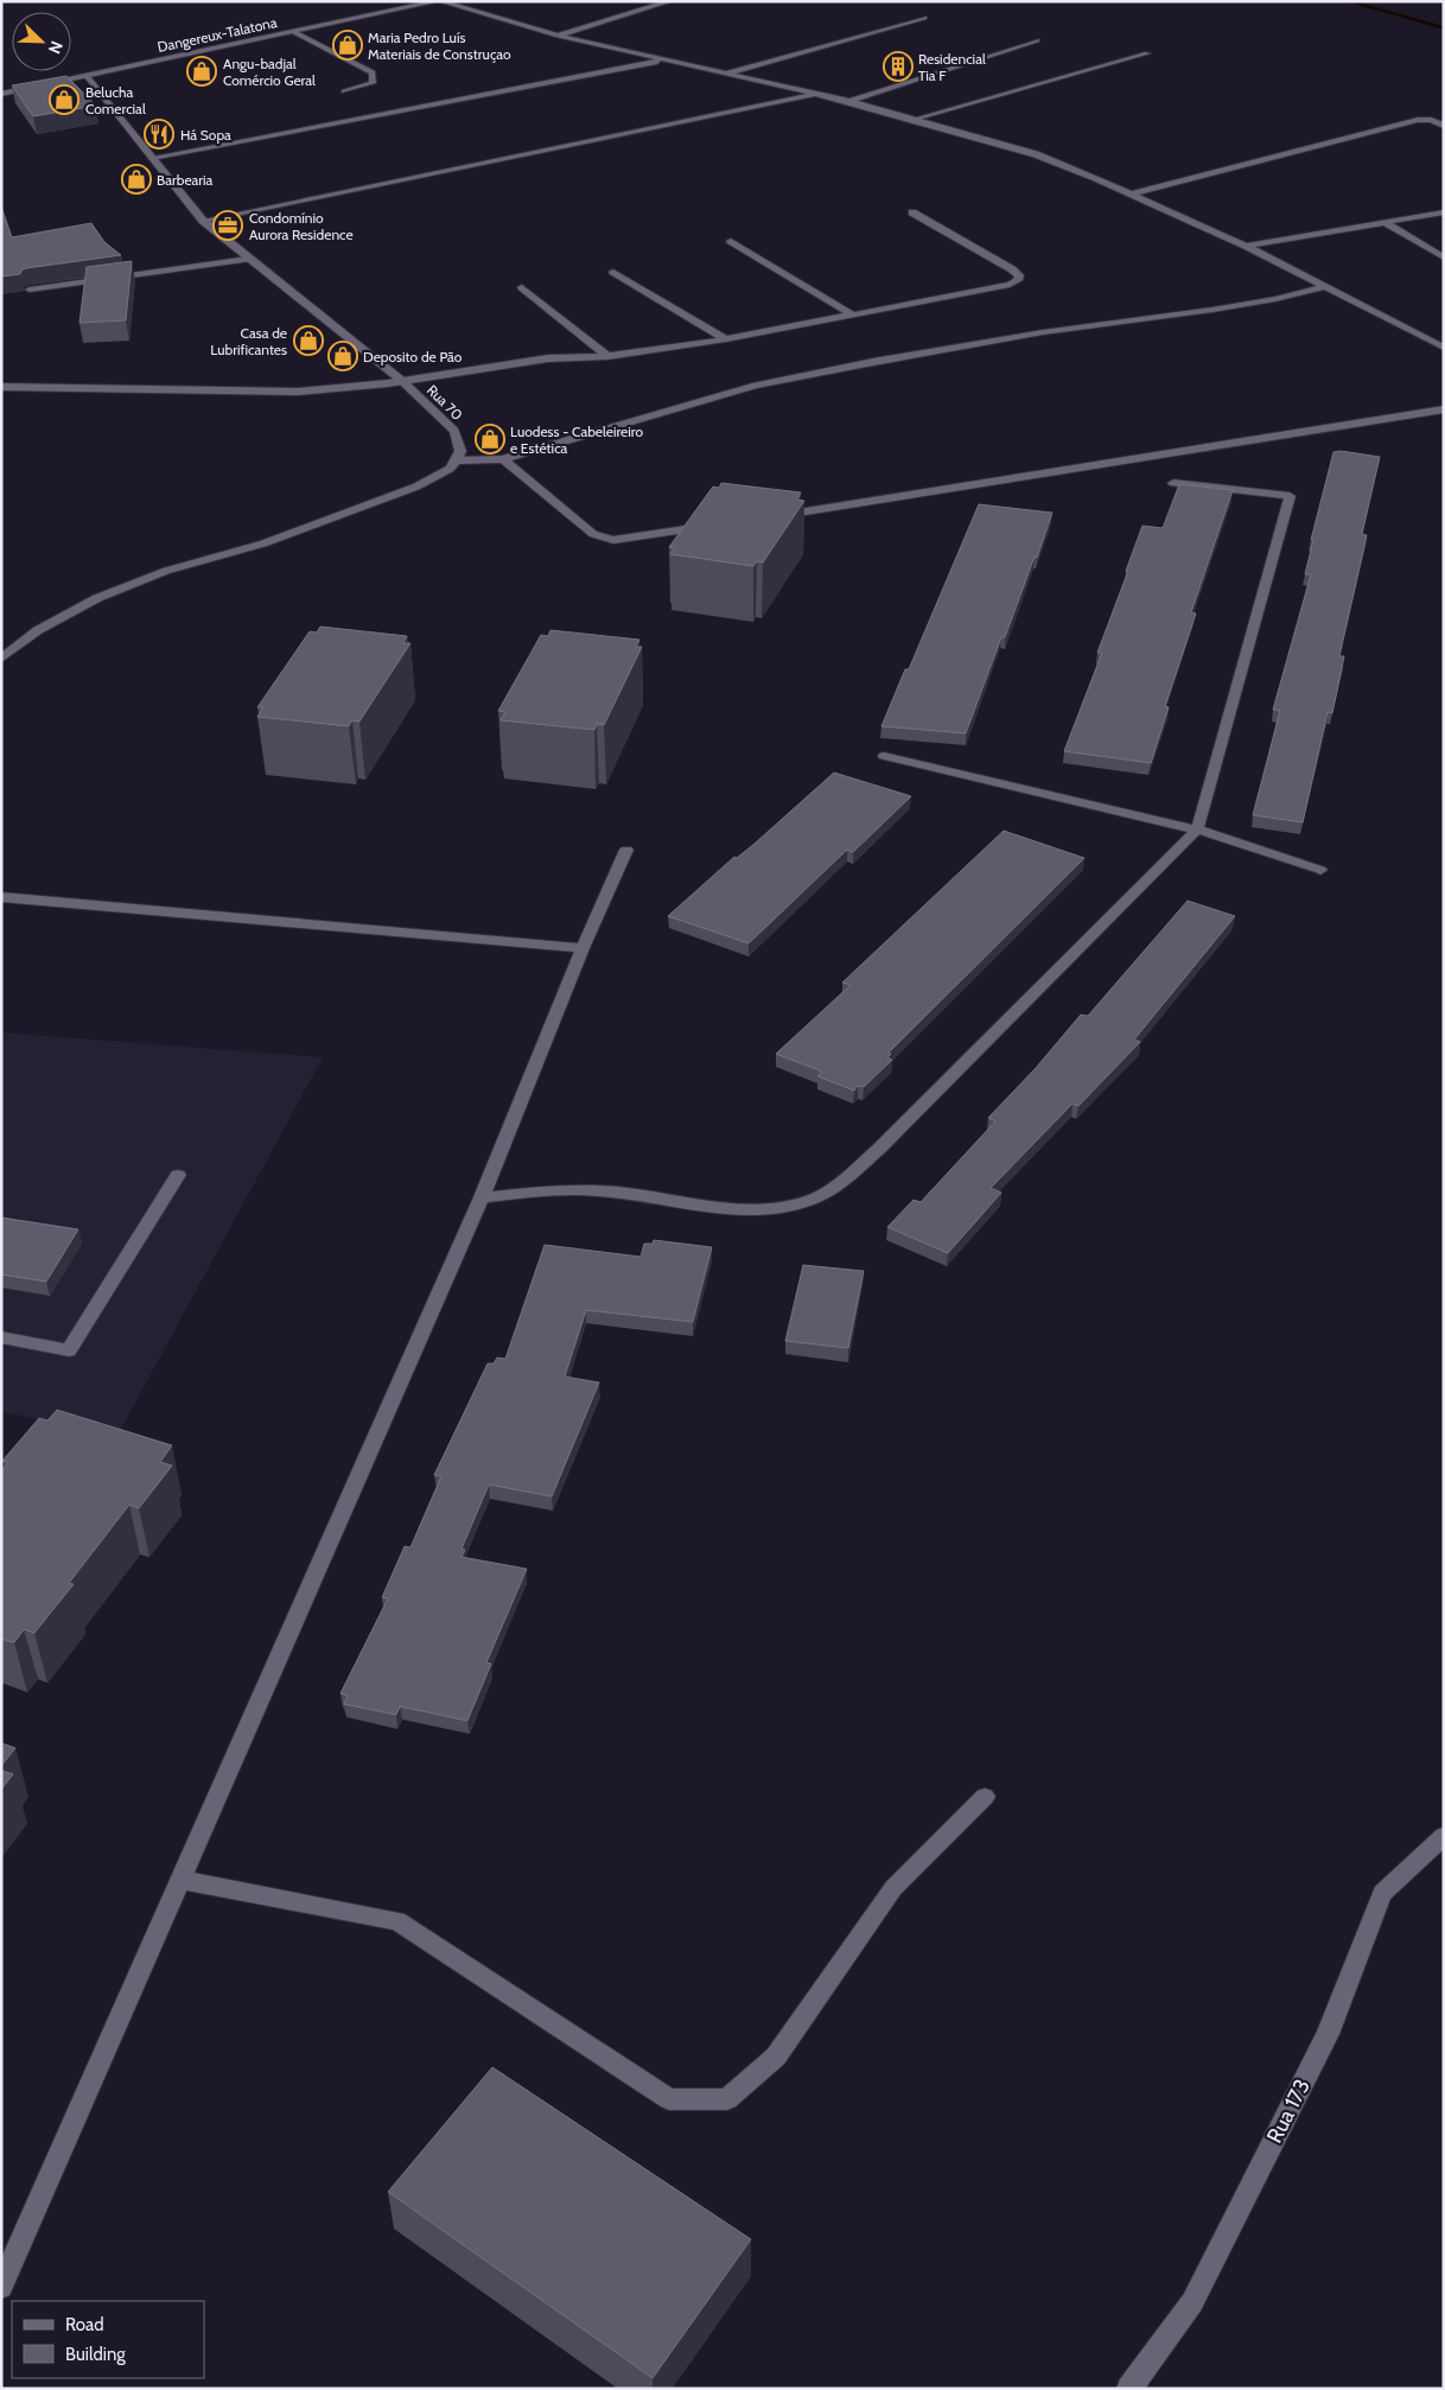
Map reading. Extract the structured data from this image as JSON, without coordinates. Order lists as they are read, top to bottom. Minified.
{"streets":{"street":["Dangereux-Talatona","Rua 70","Rua 173"]},"crossings":[["Dangereux-Talatona","Rua 70"]],"places":{"shop":["Maria Pedro Luís Materiais de Construçao","Angu-badjal Comércio Geral","Belucha Comercial","Barbearia","Casa de Lubrificantes","Deposito de Pão","Luodess - Cabeleireiro e Estética"],"building":["Residencial Tia F"],"restaurant":["Há Sopa"],"office":["Condomínio Aurora Residence"]},"legend":["Road","Building"],"north":"bottom right"}
